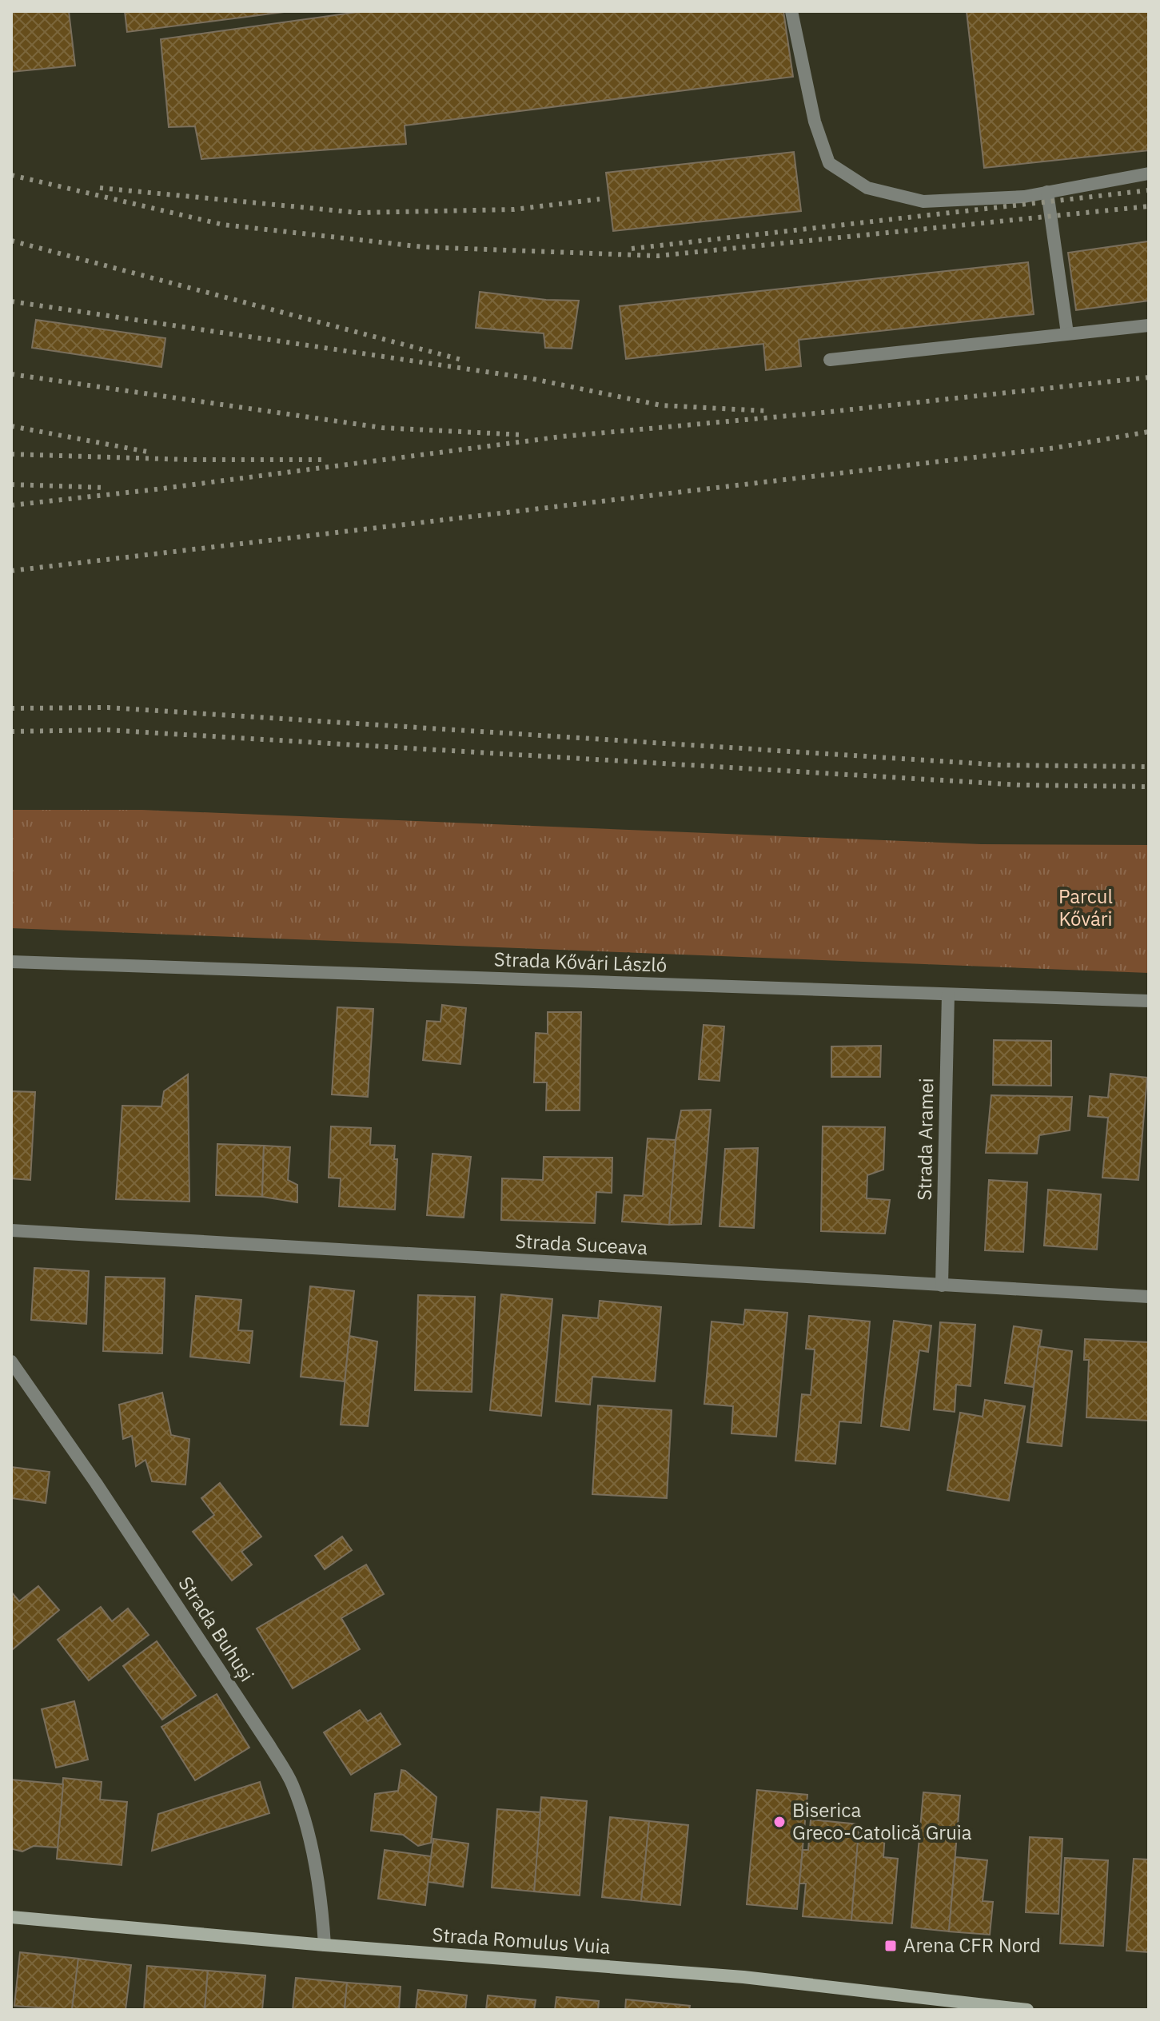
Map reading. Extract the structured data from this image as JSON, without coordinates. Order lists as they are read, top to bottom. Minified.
{"streets":{"street":["Strada Kővári László","Strada Aramei","Strada Suceava","Strada Buhuși","Strada Romulus Vuia"]},"crossings":[["Strada Kővári László","Strada Aramei"],["Strada Aramei","Strada Suceava"],["Strada Buhuși","Strada Romulus Vuia"]],"parks":["Parcul Kővári"],"places":{"other":["Biserica Greco-Catolică Gruia"],"transit":["Arena CFR Nord"]}}
